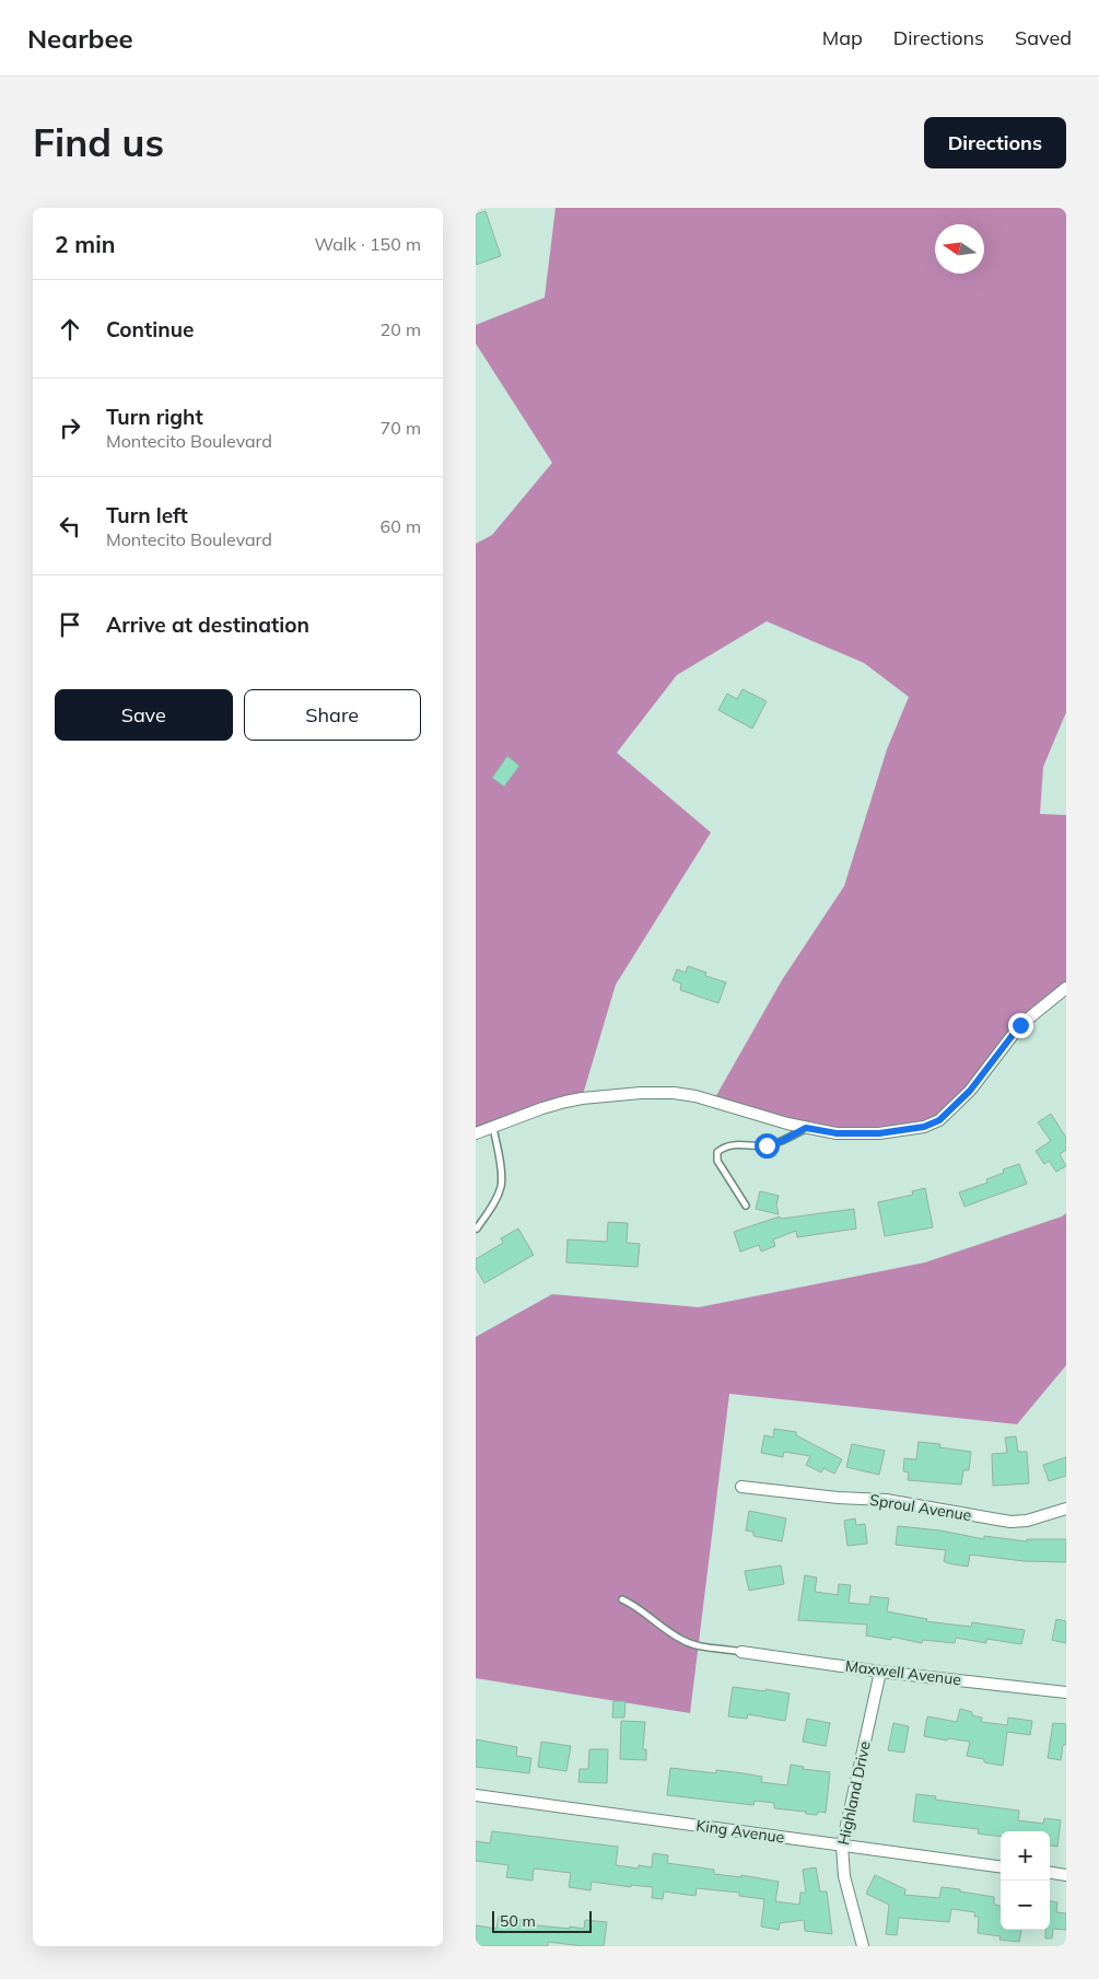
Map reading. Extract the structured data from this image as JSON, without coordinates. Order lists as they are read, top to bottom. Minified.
{"streets":{"street":["Sproul Avenue","Maxwell Avenue","Highland Drive","King Avenue"]},"crossings":[["Maxwell Avenue","Highland Drive"],["Highland Drive","King Avenue"]],"scale_bar":"50 m","north":"left","page":{"header":"Nearbee","nav":["Map","Directions","Saved"],"buttons":["Directions",["Save","Share"]],"title":"Find us","heading":["2 min","Walk · 150 m"],"list":[["Continue","20 m"],["Turn right","Montecito Boulevard","70 m"],["Turn left","Montecito Boulevard","60 m"],"Arrive at destination"],"map_buttons":["+","−"],"scale":"50 m"}}
